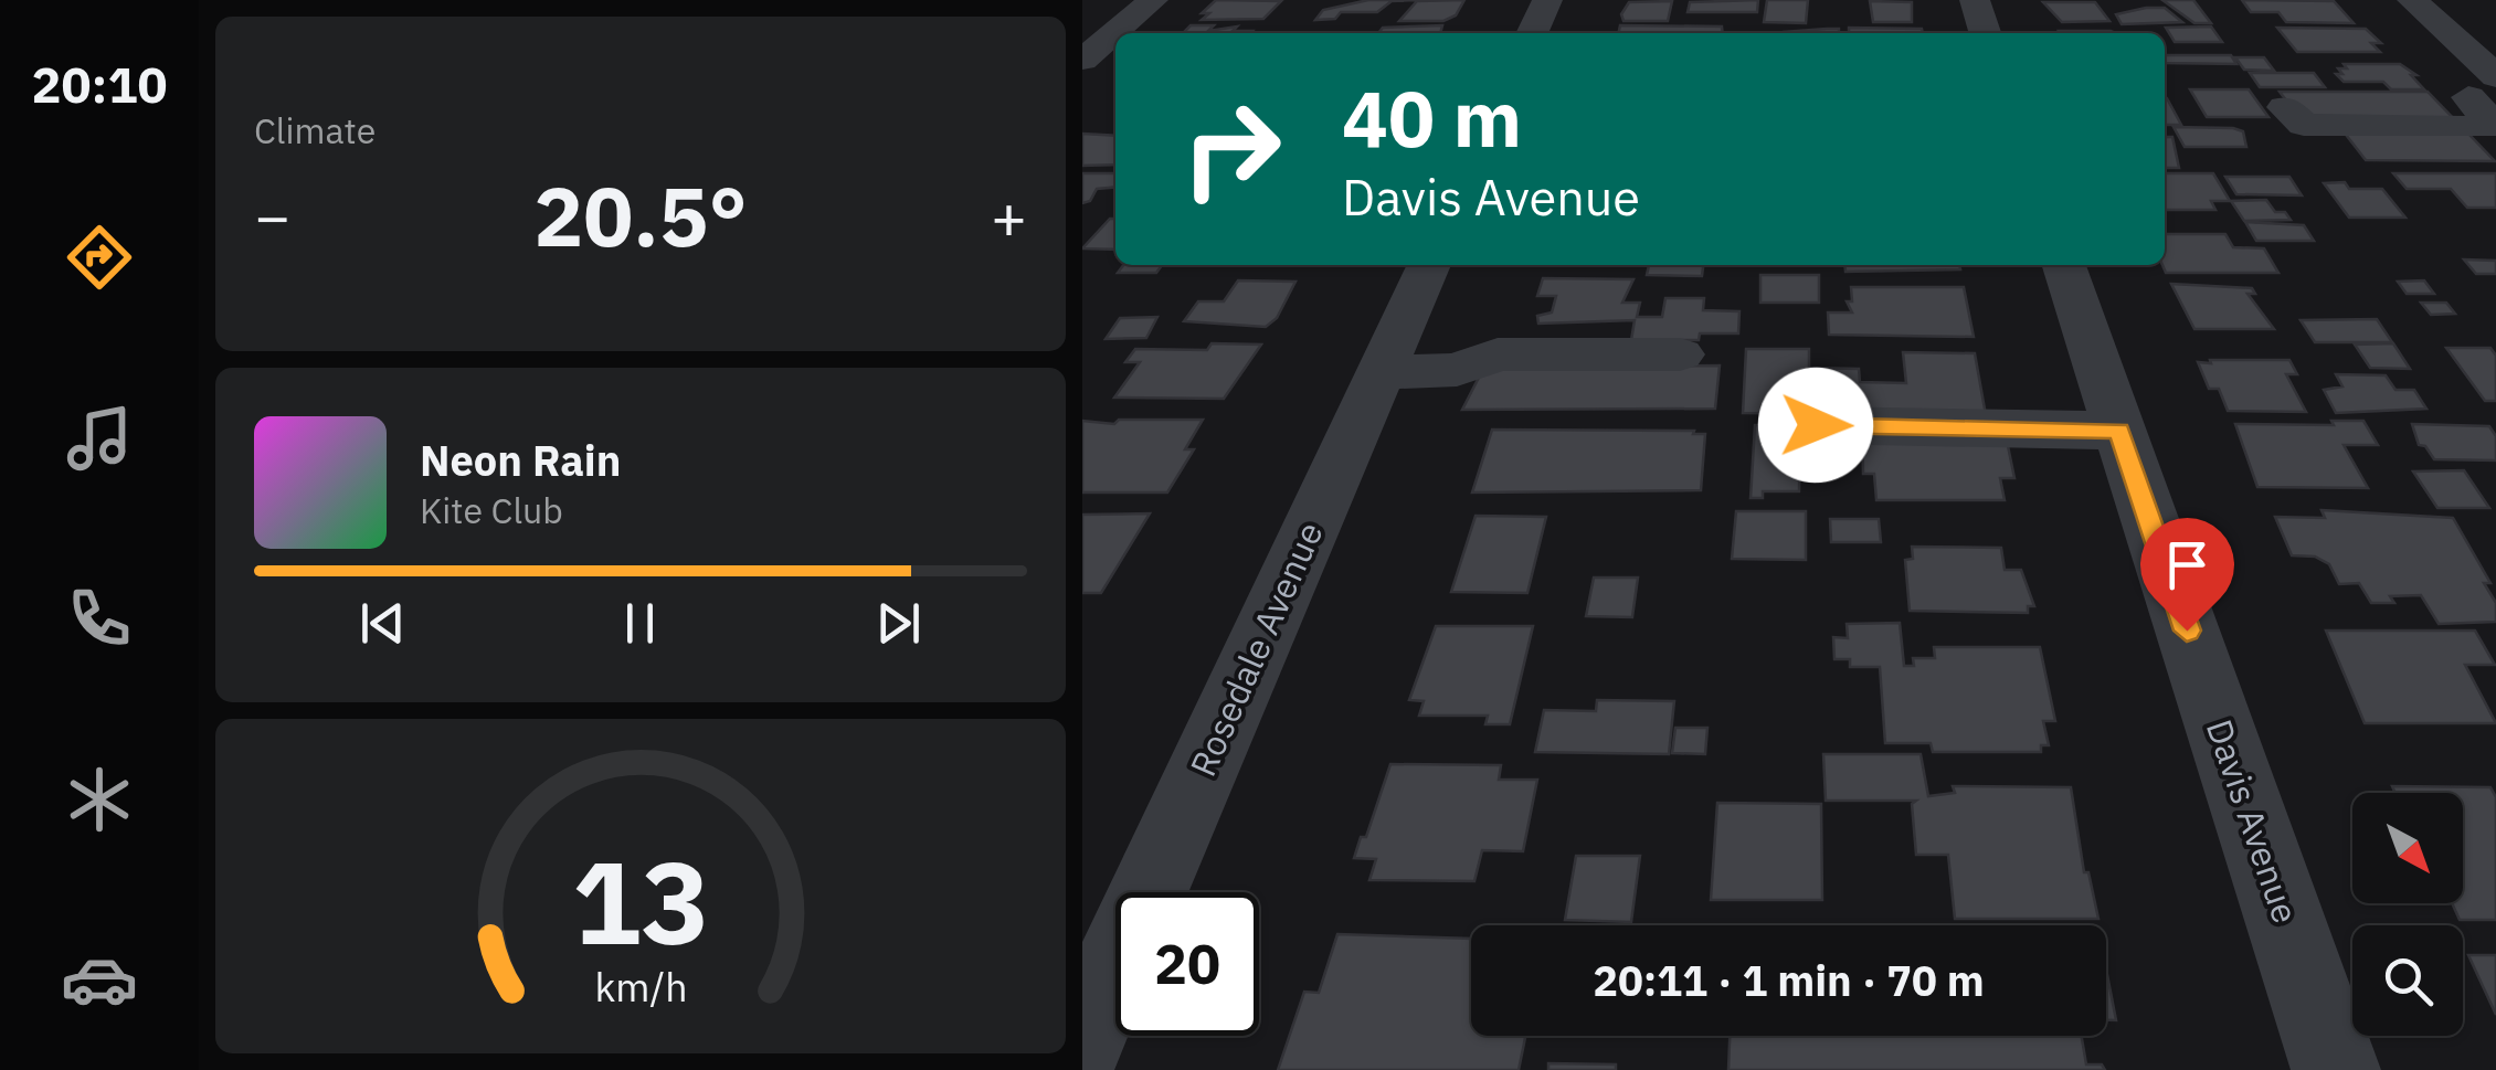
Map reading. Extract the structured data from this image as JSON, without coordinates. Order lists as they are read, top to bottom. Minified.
{"streets":{"street":["Rosedale Avenue","Davis Avenue"]},"north":"bottom right","page":{"tabs":"20:10","tile":"Climate","turn":["40 m","Davis Avenue"],"heat":["−","20.5°","+"],"song":["Neon Rain","Kite Club"],"limit":"20","trip":"20:11 · 1 min · 70 m","gauge":["13","km/h"]}}
